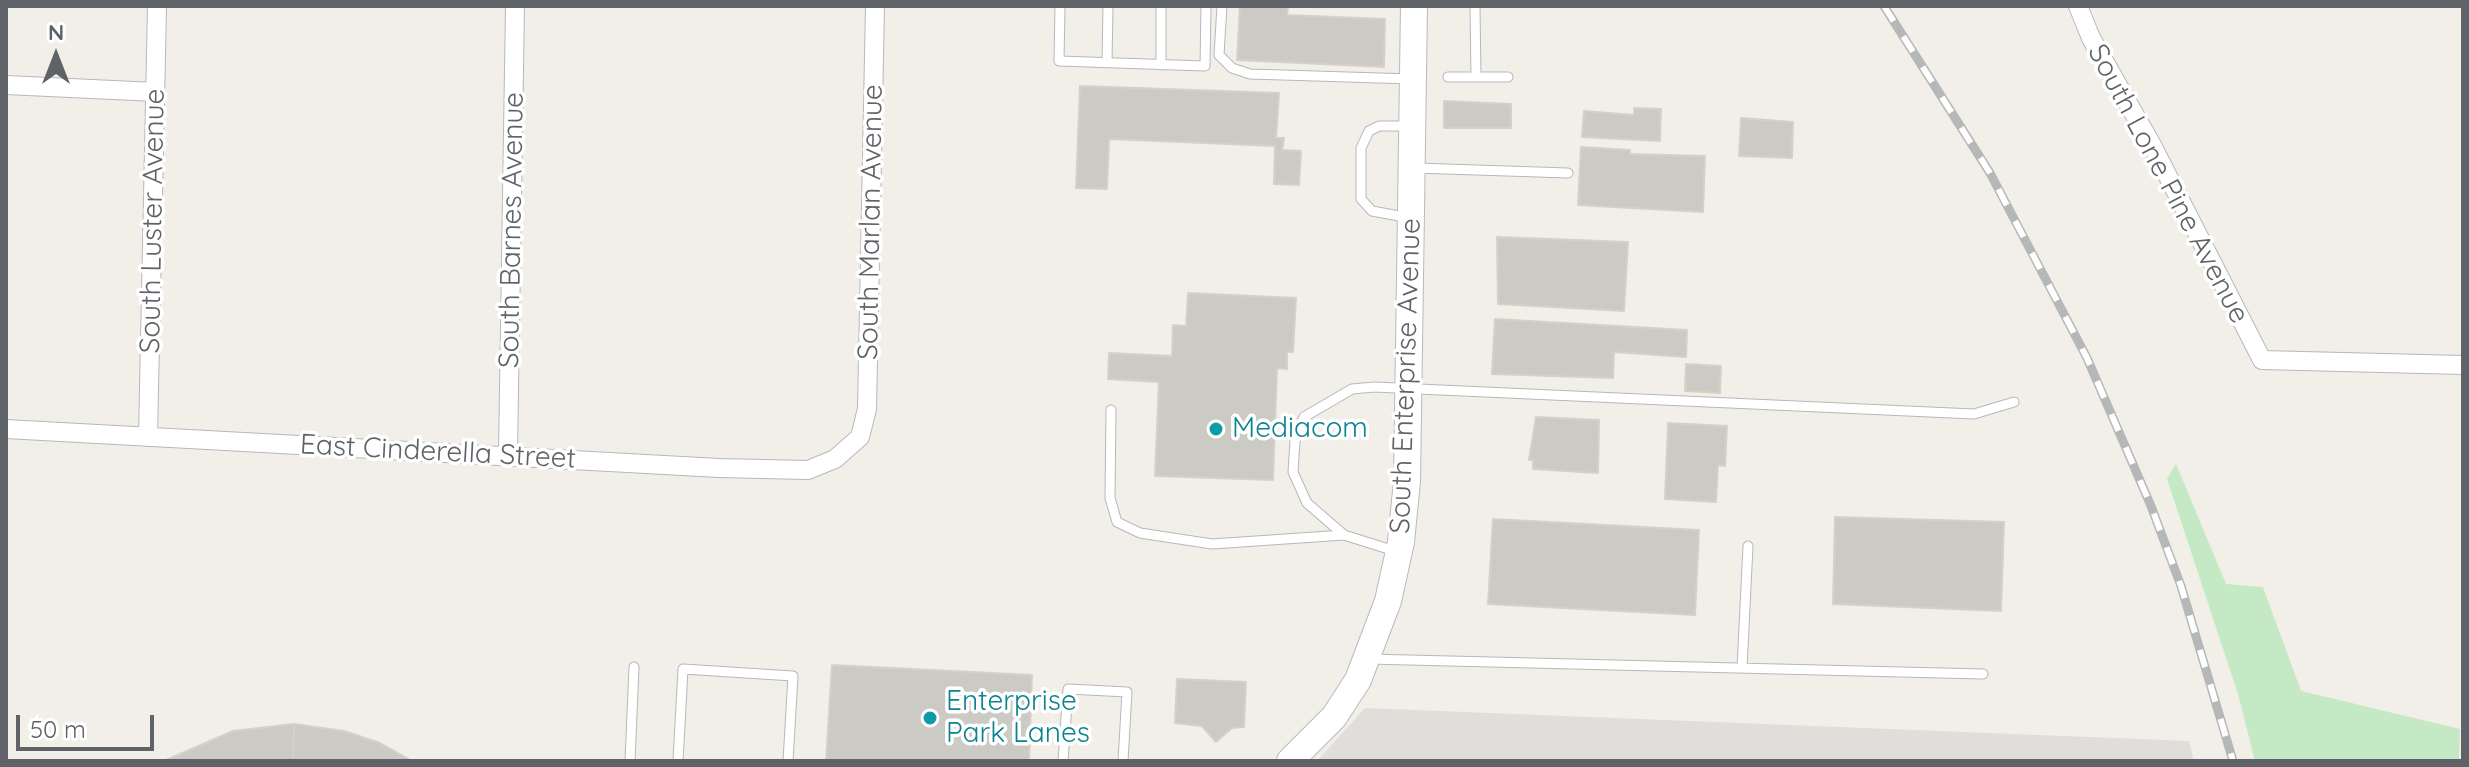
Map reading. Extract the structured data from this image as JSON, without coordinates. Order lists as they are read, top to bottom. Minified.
{"streets":{"street":["South Lone Pine Avenue","South Luster Avenue","South Marlan Avenue","South Barnes Avenue","South Enterprise Avenue","East Cinderella Street"]},"crossings":[["South Luster Avenue","East Cinderella Street"],["South Marlan Avenue","East Cinderella Street"],["South Barnes Avenue","East Cinderella Street"]],"places":["Mediacom","Enterprise Park Lanes"],"scale_bar":"50 m","north":"top"}
